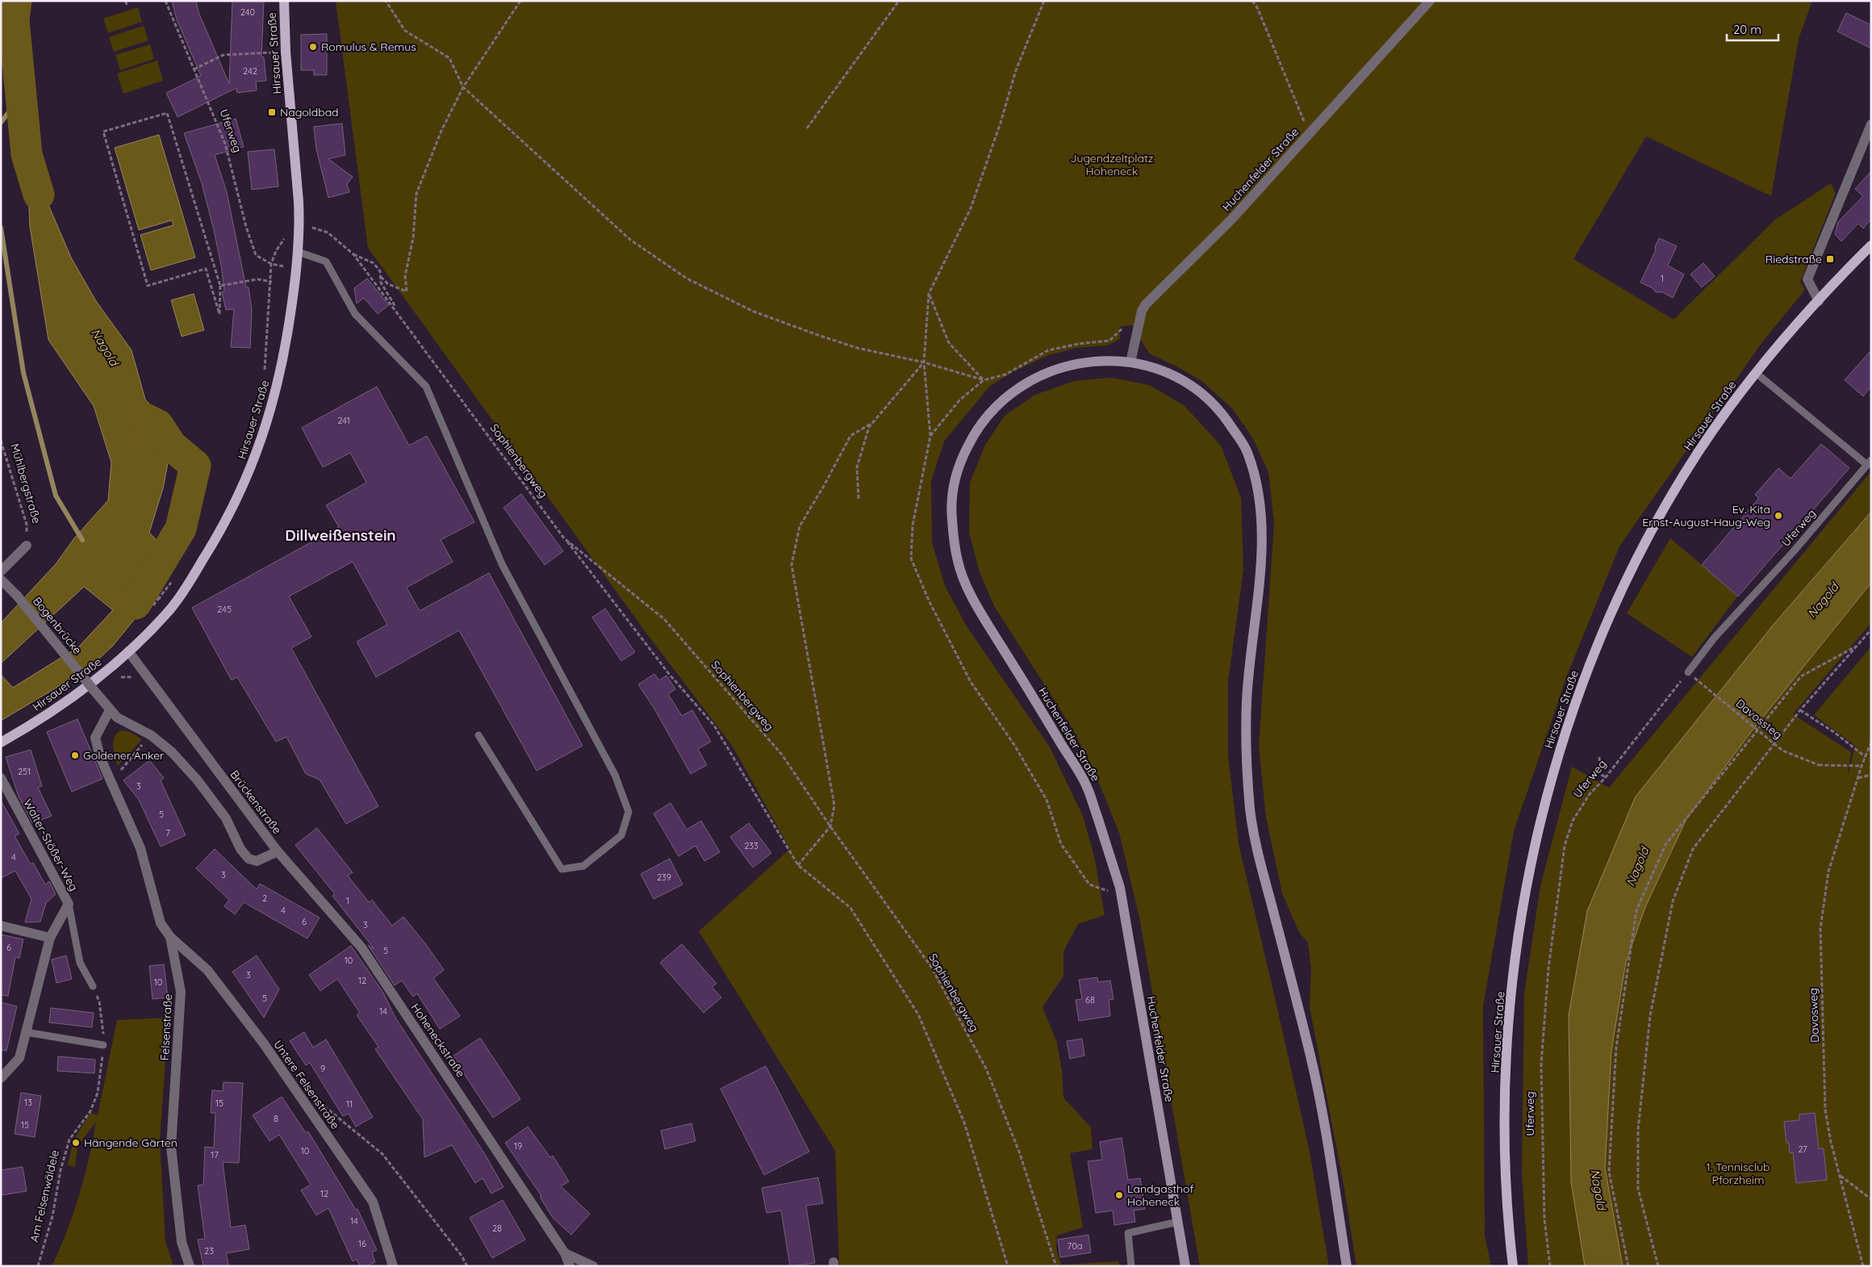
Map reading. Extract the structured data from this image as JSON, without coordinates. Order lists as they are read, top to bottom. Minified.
{"streets":{"main road":["Hirsauer Straße","Huchenfelder Straße"],"street":["Bogenbrücke","Brückenstraße","Walter-Stößer-Weg","Felsenstraße","Hoheneckstraße","Untere Felsenstraße"],"lane":["Uferweg"],"path":["Sophienbergweg","Mühlbergstraße","Davossteg","Davosweg","Am Felsenwäldele"]},"crossings":[["Hirsauer Straße","Sophienbergweg"],["Hirsauer Straße","Brückenstraße"],["Bogenbrücke","Brückenstraße"],["Davossteg","Davosweg"],["Brückenstraße","Felsenstraße"],["Brückenstraße","Hoheneckstraße"],["Felsenstraße","Untere Felsenstraße"]],"districts":["Dillweißenstein"],"water":["Nagold"],"parks":["Jugendzeltplatz Hoheneck","1. Tennisclub Pforzheim"],"places":{"other":["Romulus & Remus","Ev. Kita Ernst-August-Haug-Weg","Goldener Anker","Hängende Gärten","Landgasthof Hoheneck"],"transit":["Nagoldbad","Riedstraße"]},"house_numbers":["240","242","1","241","245","251","3","5","7","233","4","3","239","2","1","4","6","3","6","5","10","3","12","10","5","68","14","9","13","15","11","8","15","19","27","10","17","12","14","28","16","70a","23"],"scale_bar":"20 m"}
